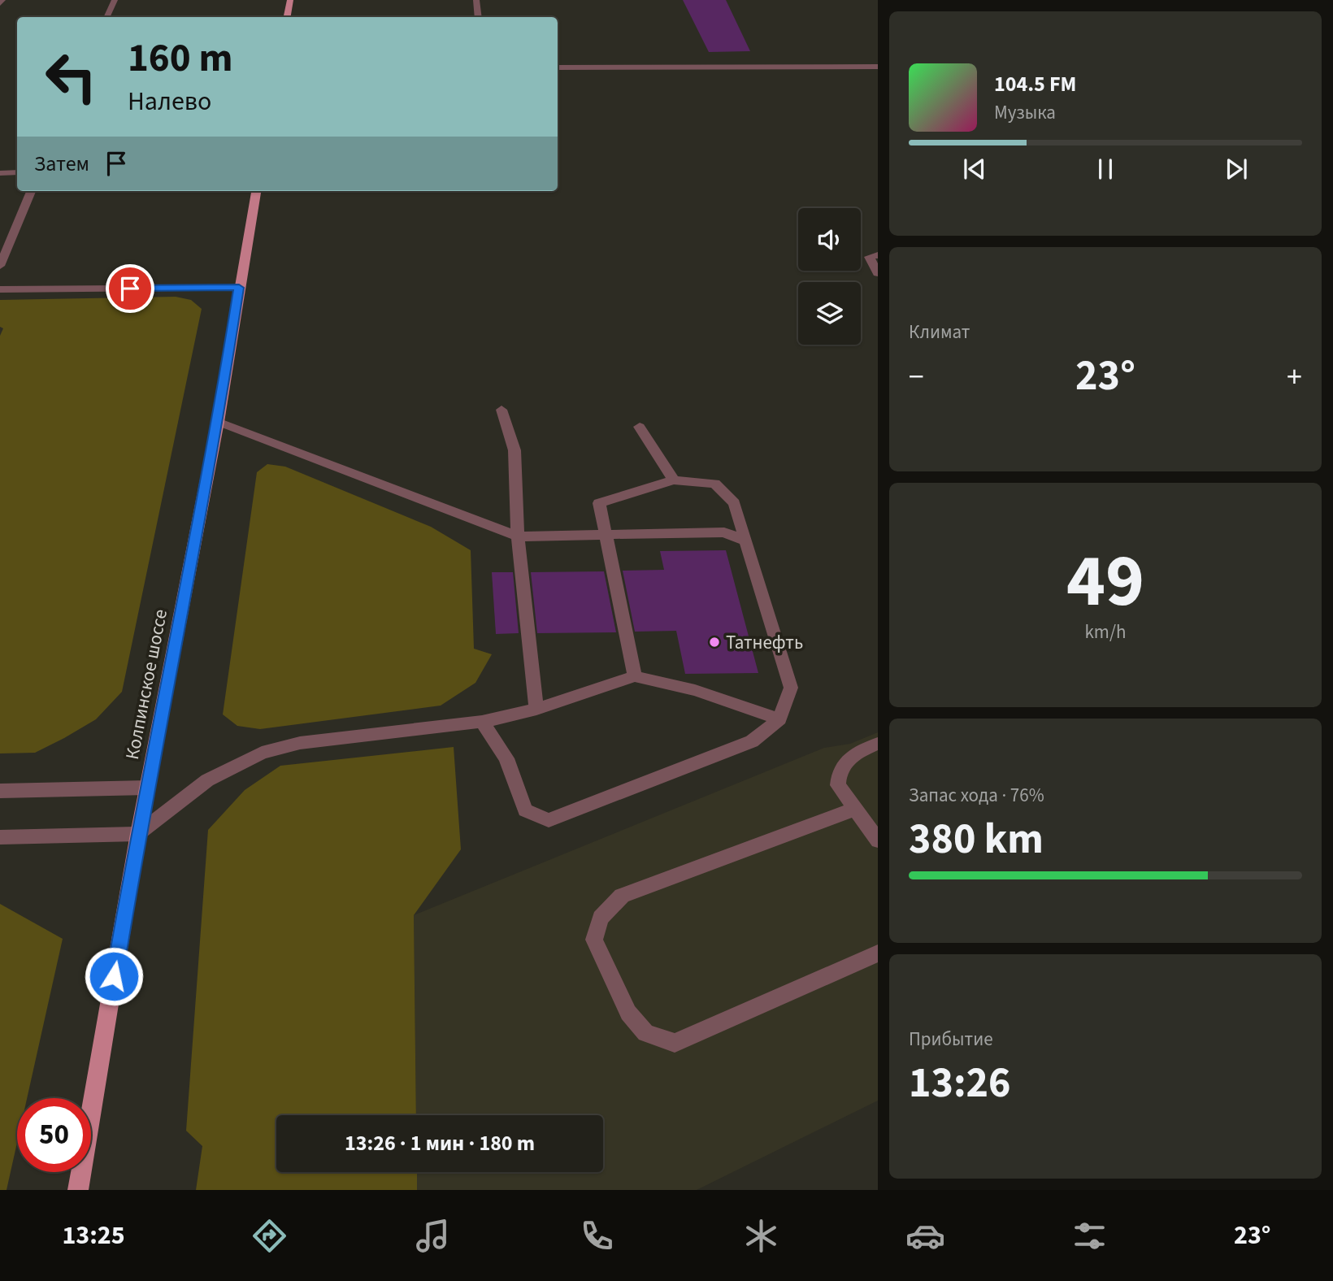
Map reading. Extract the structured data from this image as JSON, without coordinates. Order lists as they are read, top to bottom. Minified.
{"streets":{"main road":["Колпинское шоссе"]},"places":["Татнефть"],"page":{"turn":["160 m","Налево"],"song":["104.5 FM","Музыка"],"then":"Затем","tile":["Климат",["49","km/h"],["Запас хода · 76%","380 km"],["Прибытие","13:26"]],"heat":["−","23°","+"],"limit":"50","trip":"13:26 · 1 мин · 180 m","tabs":["13:25","23°"]}}
